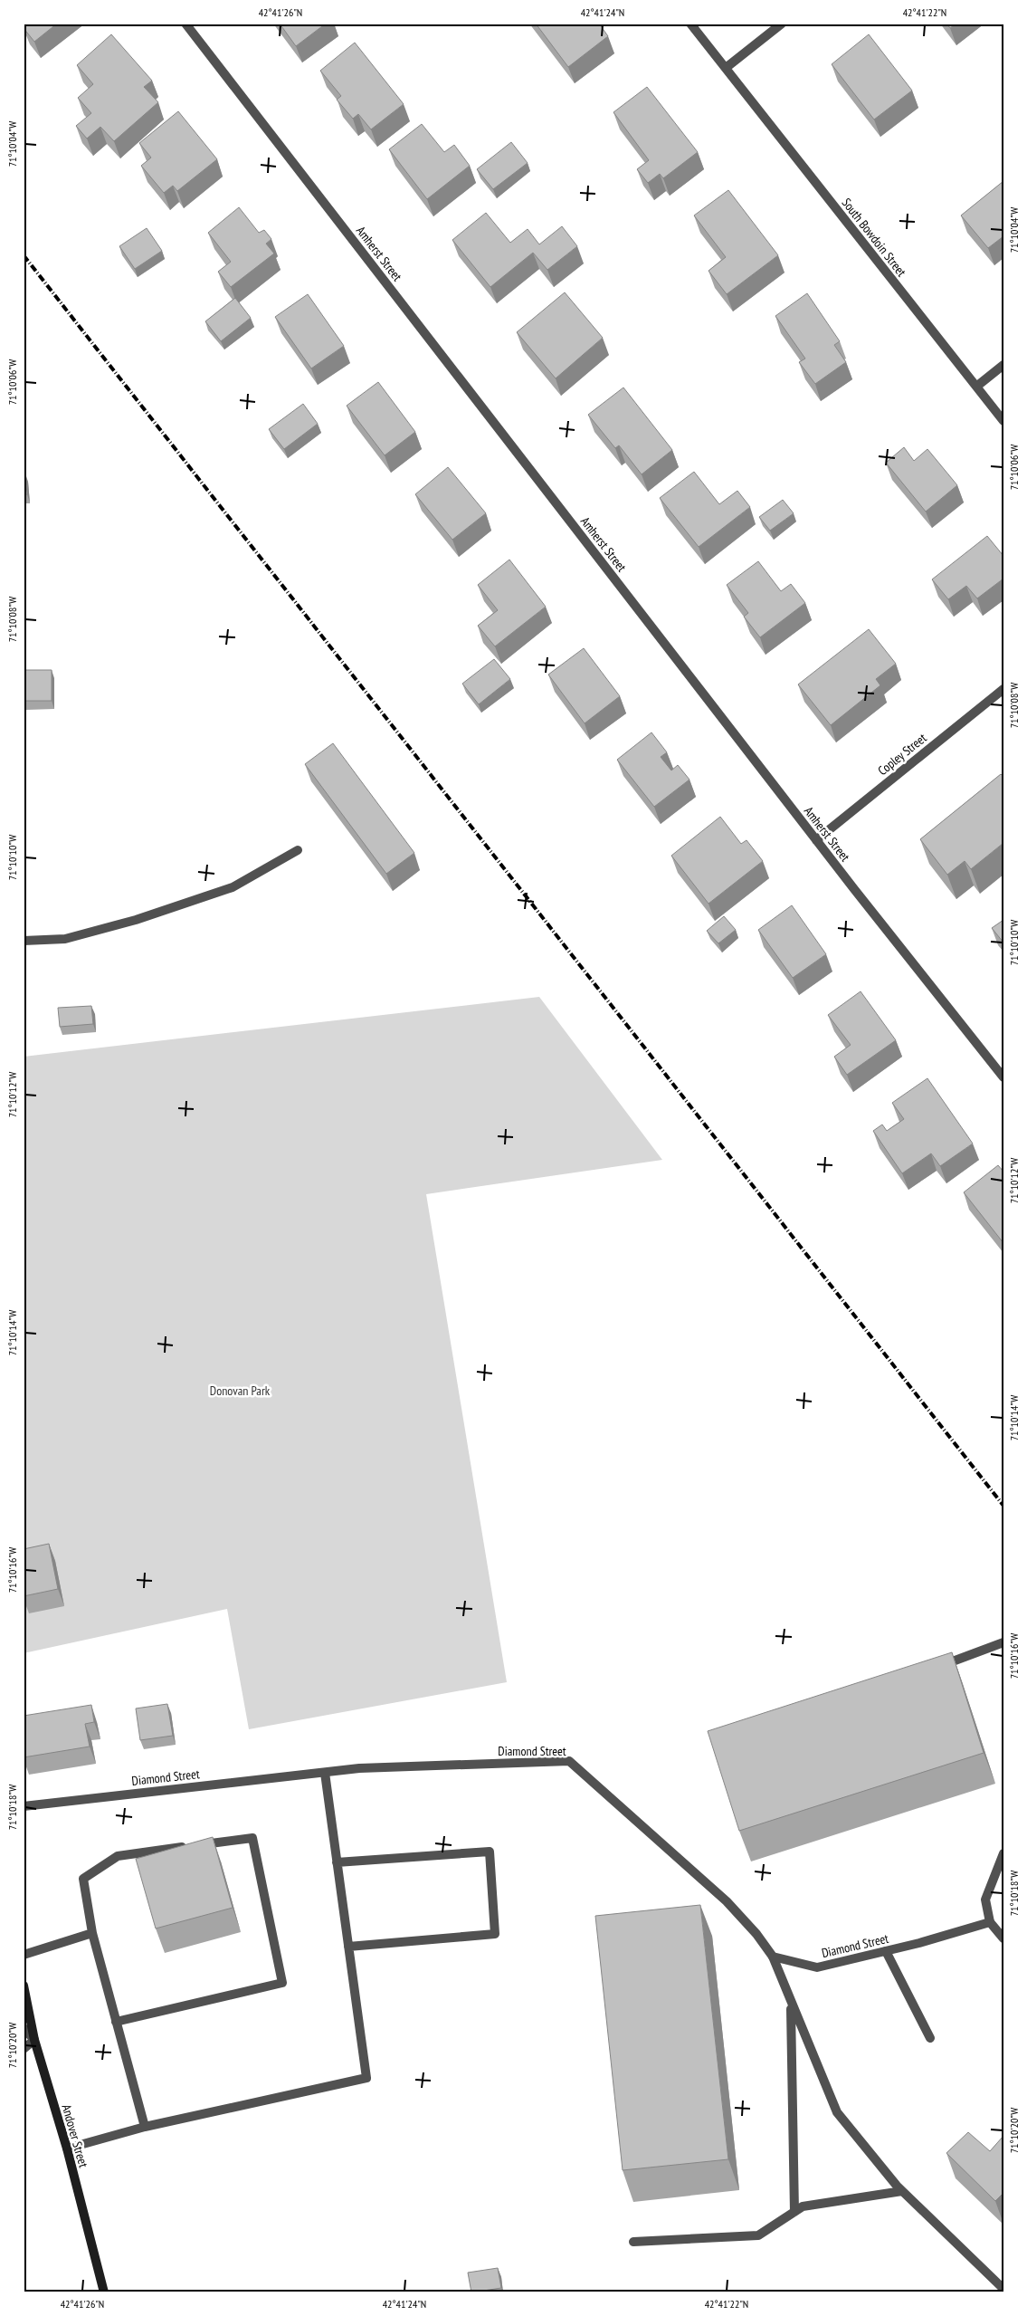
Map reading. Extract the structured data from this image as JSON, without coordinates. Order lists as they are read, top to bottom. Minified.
{"streets":{"main road":["Andover Street"],"street":["South Bowdoin Street","Amherst Street","Copley Street","Diamond Street"]},"crossings":[["Amherst Street","Copley Street"]],"parks":["Donovan Park"],"coordinates":["42°41'26\"N","42°41'24\"N","42°41'22\"N","71°10'04\"W","71°10'06\"W","71°10'08\"W","71°10'10\"W","71°10'12\"W","71°10'14\"W","71°10'16\"W","71°10'18\"W","71°10'20\"W"]}
